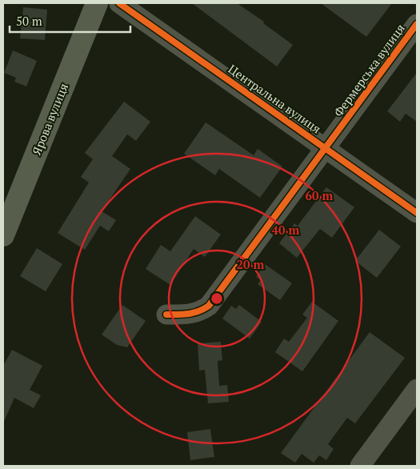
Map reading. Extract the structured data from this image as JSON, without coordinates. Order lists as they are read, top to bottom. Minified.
{"streets":{"main road":["Ярова вулиця"],"street":["Фермерська вулиця","Центральна вулиця"]},"crossings":[["Фермерська вулиця","Центральна вулиця"]],"scale_bar":"50 m","rings":["60 m","40 m","20 m"]}
